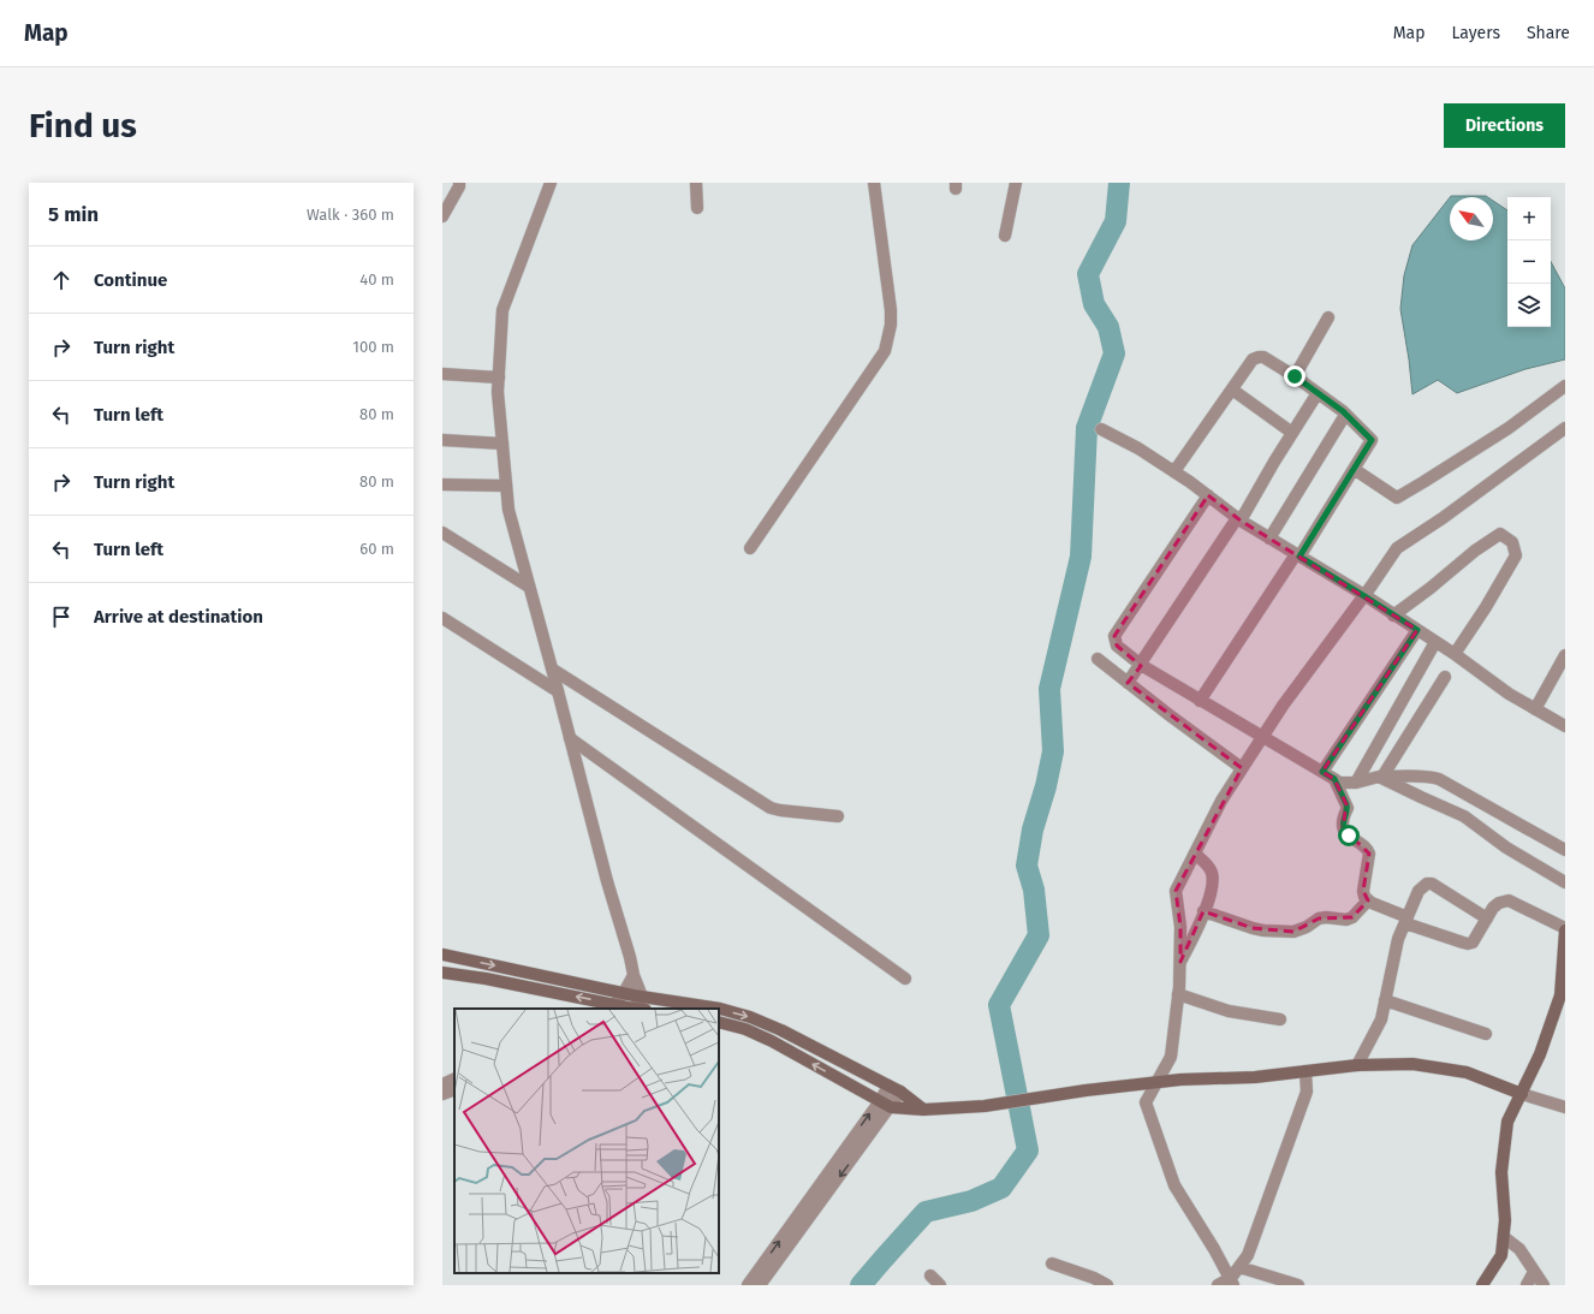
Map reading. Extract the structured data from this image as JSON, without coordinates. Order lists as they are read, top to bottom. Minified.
{"north":"top left","page":{"header":"Map","nav":["Map","Layers","Share"],"buttons":"Directions","title":"Find us","heading":["5 min","Walk · 360 m"],"map_buttons":["+","−"],"list":[["Continue","40 m"],["Turn right","100 m"],["Turn left","80 m"],["Turn right","80 m"],["Turn left","60 m"],"Arrive at destination"]}}
